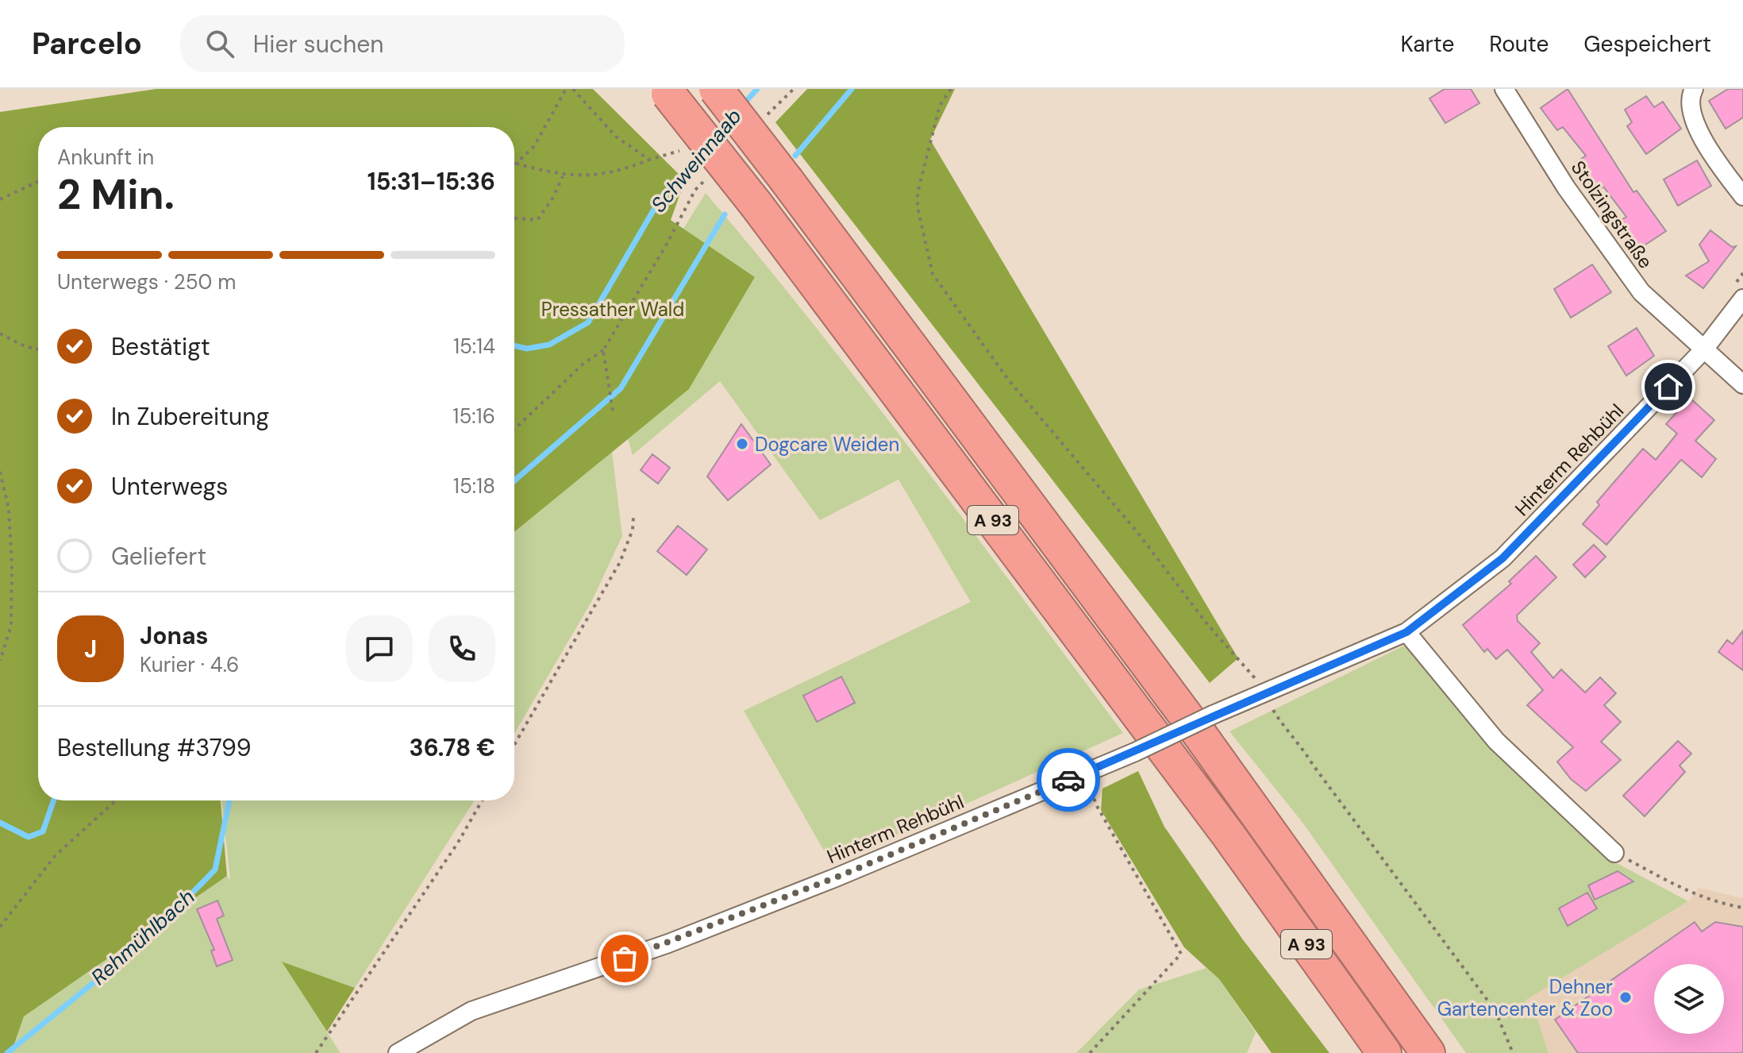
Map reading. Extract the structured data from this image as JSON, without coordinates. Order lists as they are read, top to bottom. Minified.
{"streets":{"highway":["A 93"],"street":["Stolzingstraße","Hinterm Rehbühl"]},"crossings":[["Stolzingstraße","Hinterm Rehbühl"]],"water":["Schweinnaab","Rehmühlbach"],"parks":["Pressather Wald"],"places":["Dogcare Weiden","Dehner Gartencenter & Zoo"],"page":{"header":"Parcelo","search":"Hier suchen","nav":["Karte","Route","Gespeichert"],"heading":["2 Min.","Ankunft in","15:31–15:36"],"panel":["Jonas","Kurier · 4.6","Bestellung #3799","36.78 €"],"bar":"Unterwegs · 250 m","list":[["Bestätigt","15:14"],["In Zubereitung","15:16"],["Unterwegs","15:18"],"Geliefert"],"round":"J"}}
